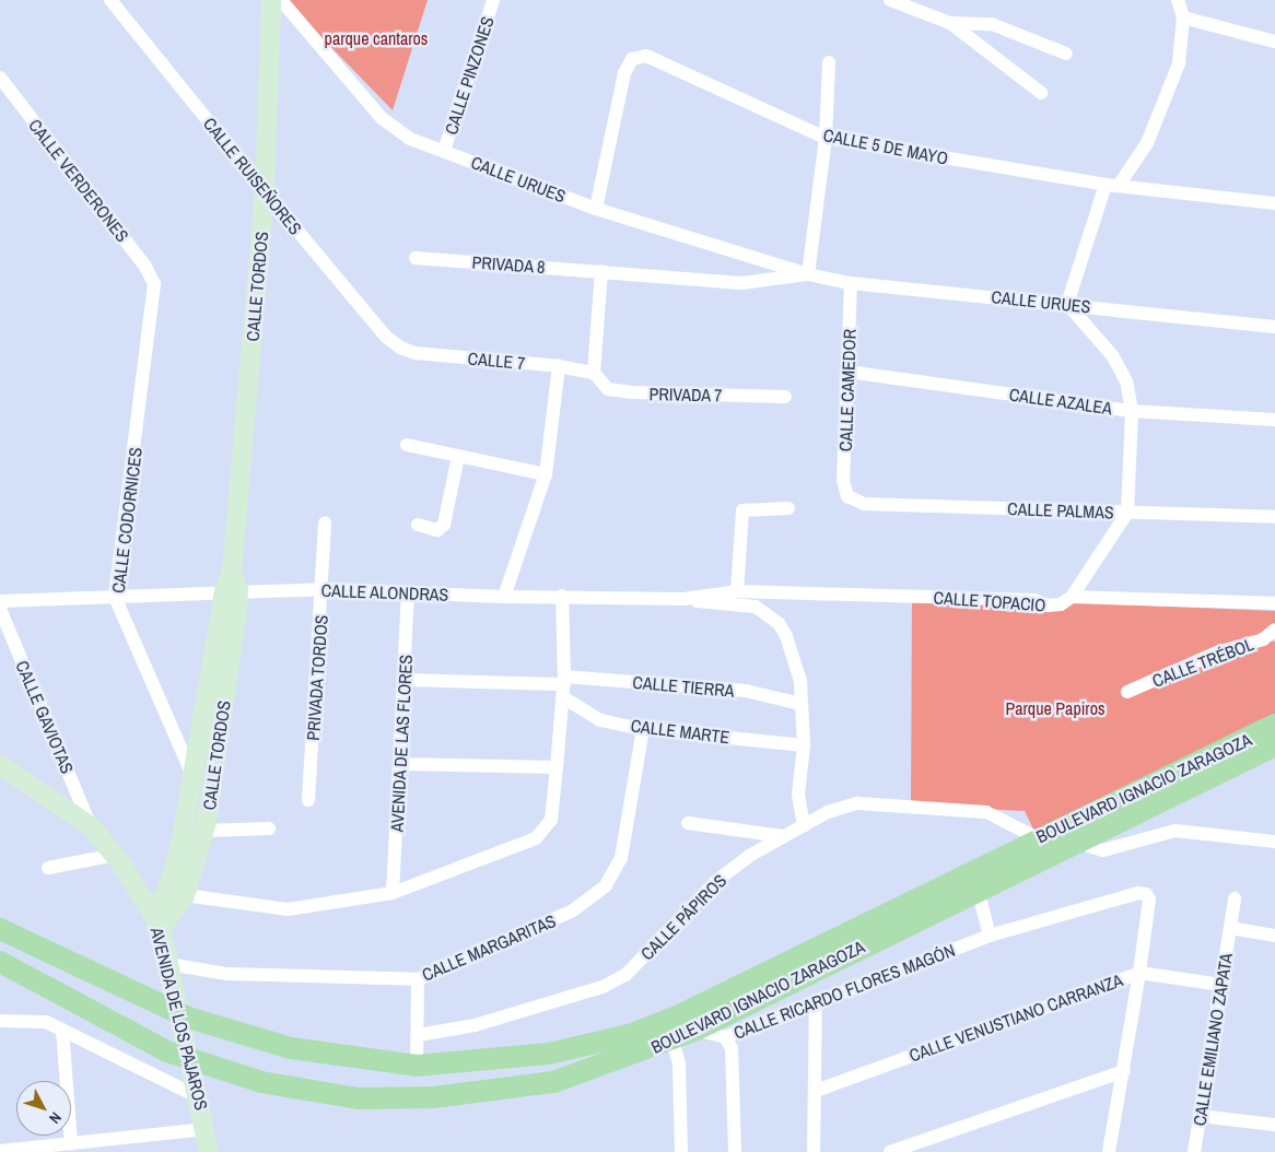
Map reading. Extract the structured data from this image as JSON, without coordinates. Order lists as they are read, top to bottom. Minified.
{"streets":{"main road":["BOULEVARD IGNACIO ZARAGOZA"],"street":["CALLE PINZONES","CALLE 5 DE MAYO","CALLE RUISEÑORES","CALLE URUES","CALLE VERDERONES","PRIVADA 8","CALLE TORDOS","CALLE 7","CALLE CAMEDOR","PRIVADA 7","CALLE AZALEA","CALLE PALMAS","CALLE CODORNICES","CALLE ALONDRAS","CALLE TOPACIO","CALLE TRÉBOL","PRIVADA TORDOS","CALLE TIERRA","CALLE GAVIOTAS","CALLE MARTE","AVENIDA DE LAS FLORES","CALLE PÁPIROS","CALLE MARGARITAS","CALLE RICARDO FLORES MAGÓN","CALLE VENUSTIANO CARRANZA","AVENIDA DE LOS PAJAROS","CALLE EMILIANO ZAPATA"]},"crossings":[["CALLE PINZONES","CALLE URUES"],["CALLE 5 DE MAYO","CALLE URUES"],["CALLE RUISEÑORES","CALLE TORDOS"],["CALLE RUISEÑORES","CALLE 7"],["CALLE URUES","PRIVADA 8"],["CALLE URUES","CALLE CAMEDOR"],["CALLE VERDERONES","CALLE CODORNICES"],["CALLE TORDOS","CALLE CODORNICES"],["CALLE TORDOS","CALLE ALONDRAS"],["CALLE TORDOS","AVENIDA DE LOS PAJAROS"],["CALLE 7","PRIVADA 7"],["CALLE CAMEDOR","CALLE AZALEA"],["CALLE CAMEDOR","CALLE PALMAS"],["CALLE CODORNICES","CALLE ALONDRAS"],["CALLE ALONDRAS","CALLE TOPACIO"],["CALLE ALONDRAS","PRIVADA TORDOS"],["CALLE ALONDRAS","AVENIDA DE LAS FLORES"],["CALLE TIERRA","CALLE MARTE"],["CALLE TIERRA","AVENIDA DE LAS FLORES"],["CALLE GAVIOTAS","AVENIDA DE LOS PAJAROS"],["CALLE MARTE","CALLE MARGARITAS"],["BOULEVARD IGNACIO ZARAGOZA","CALLE PÁPIROS"],["BOULEVARD IGNACIO ZARAGOZA","CALLE RICARDO FLORES MAGÓN"],["CALLE MARGARITAS","AVENIDA DE LOS PAJAROS"],["CALLE RICARDO FLORES MAGÓN","CALLE VENUSTIANO CARRANZA"],["CALLE VENUSTIANO CARRANZA","CALLE EMILIANO ZAPATA"]],"parks":["parque cantaros","Parque Papiros"],"north":"bottom right"}
